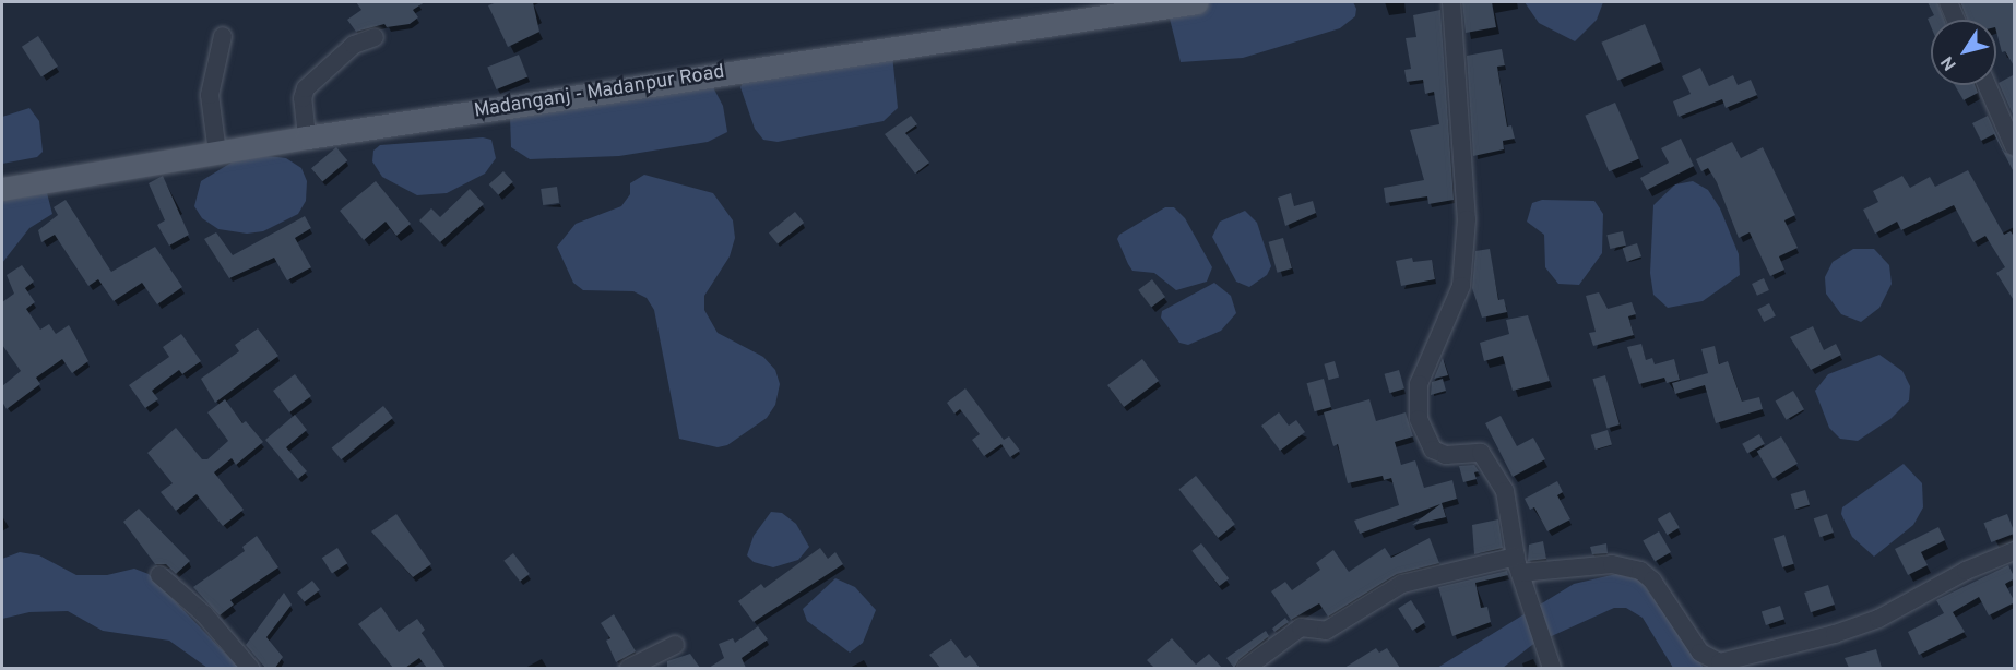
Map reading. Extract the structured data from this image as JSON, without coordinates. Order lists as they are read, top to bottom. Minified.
{"streets":{"main road":["Madanganj - Madanpur Road"]},"north":"bottom left"}
